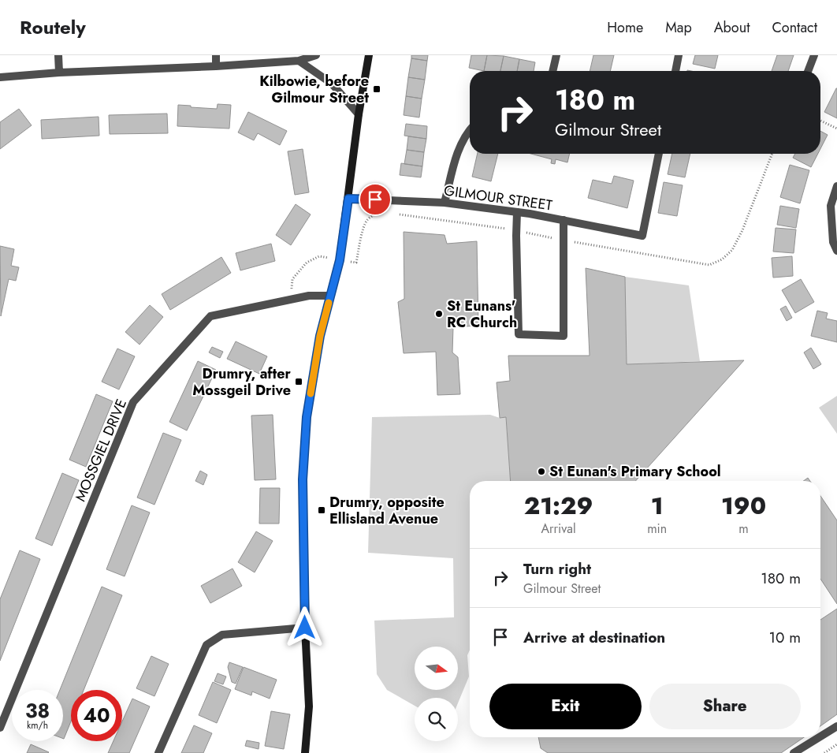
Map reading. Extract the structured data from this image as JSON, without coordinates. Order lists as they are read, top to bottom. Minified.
{"streets":{"street":["GILMOUR STREET","MOSSGIEL DRIVE"]},"places":{"transit":["Kilbowie, before Gilmour Street","Drumry, after Mossgeil Drive","Drumry, opposite Ellisland Avenue"],"other":["St Eunans' RC Church","St Eunan's Primary School"]},"north":"right","page":{"header":"Routely","nav":["Home","Map","About","Contact"],"turn":["180 m","Gilmour Street"],"eta":["21:29","Arrival","1","min","190","m"],"list":[{"name":"Turn right","note":"Gilmour Street","value":"180 m"},{"name":"Arrive at destination","value":"10 m"}],"buttons":["Exit","Share"],"speed":"38 km/h","limit":"40"}}
